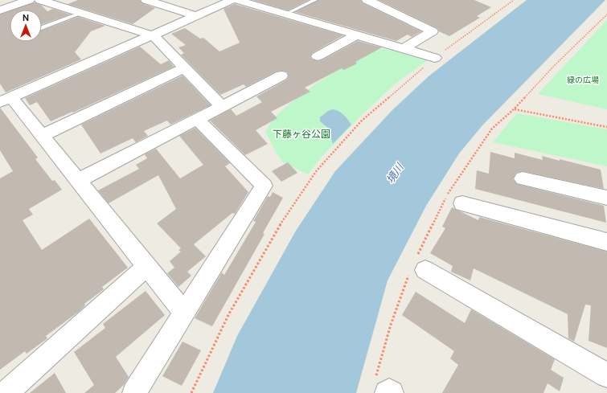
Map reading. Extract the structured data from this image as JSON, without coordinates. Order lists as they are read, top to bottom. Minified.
{"water":["境川"],"parks":["緑の広場","下藤ヶ谷公園"],"north":"top"}
